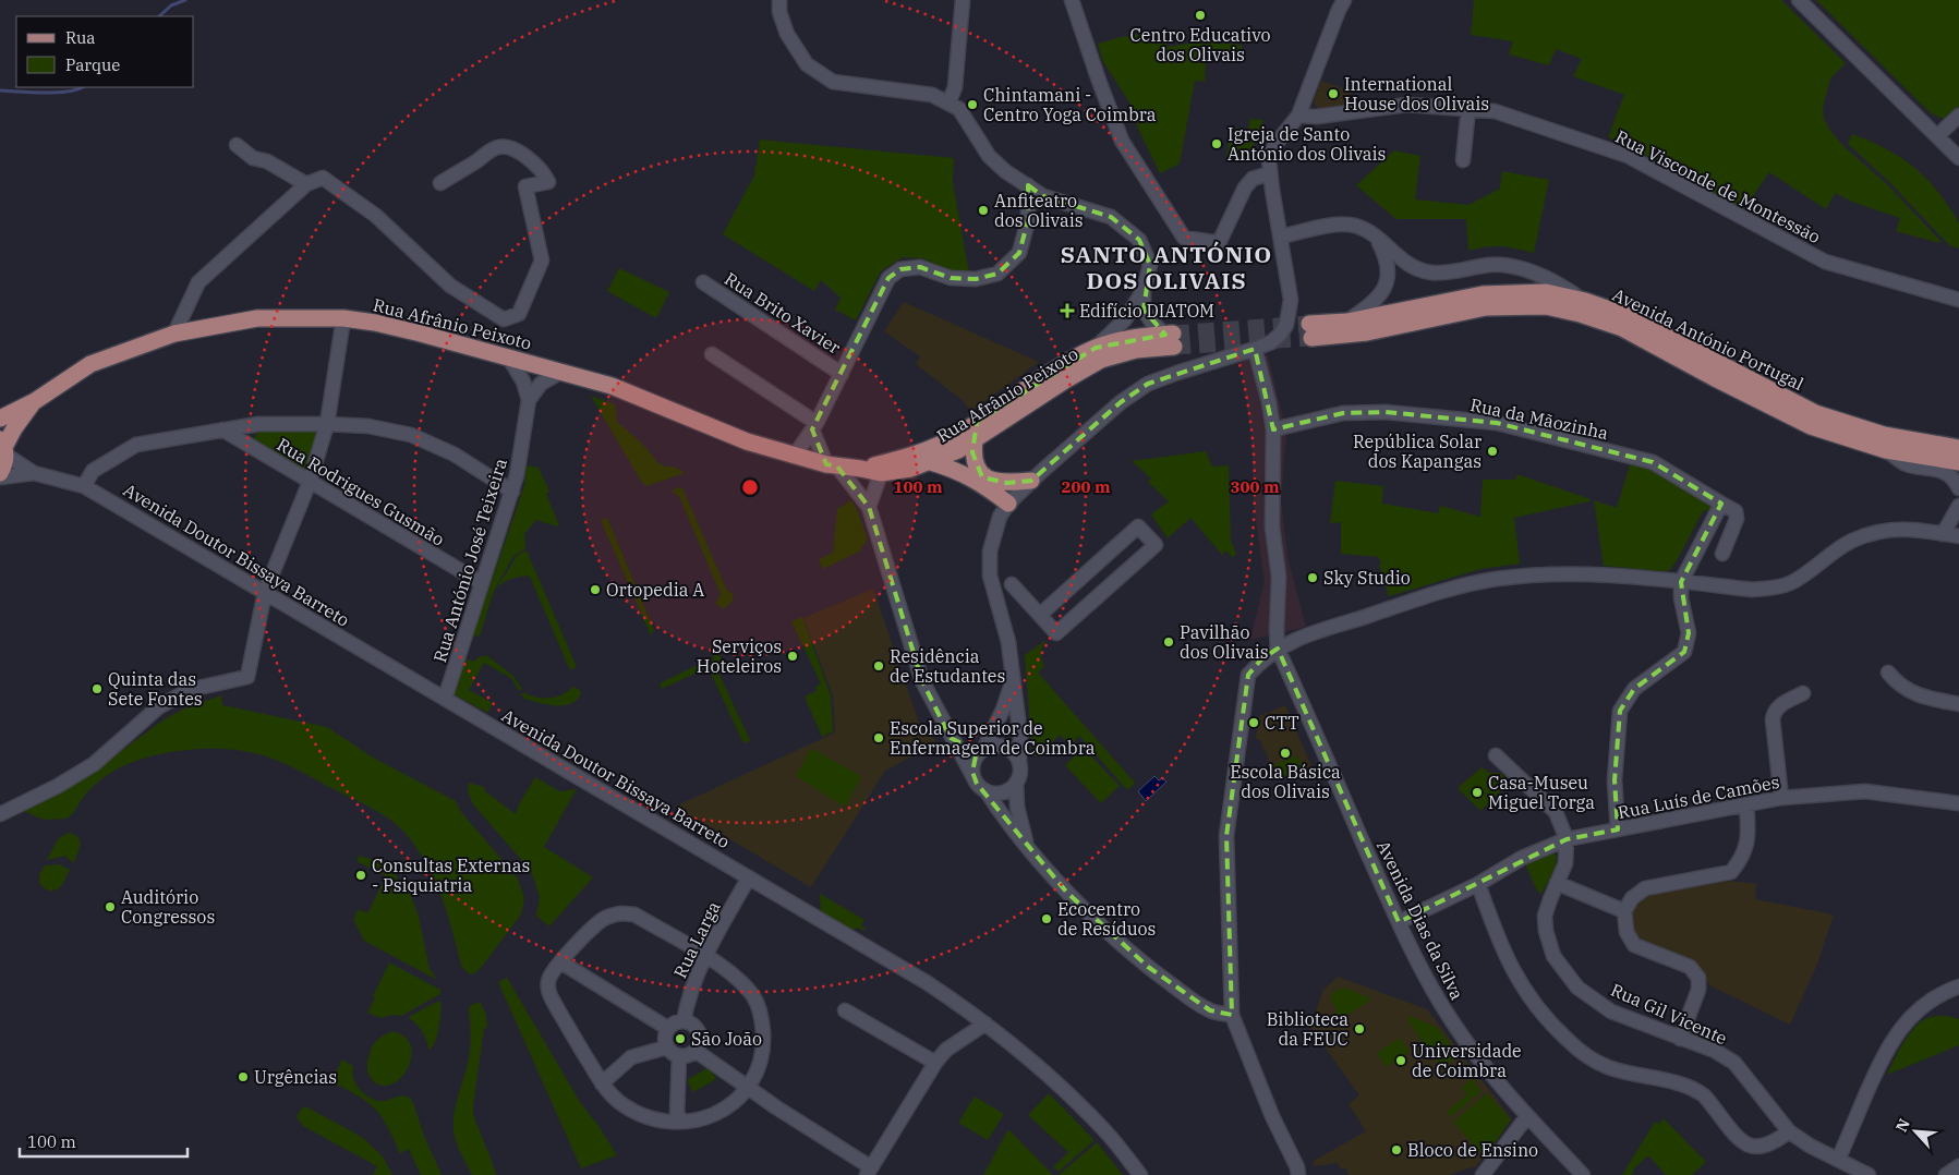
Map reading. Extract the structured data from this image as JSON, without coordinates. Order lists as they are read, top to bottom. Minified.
{"streets":{"main road":["Rua Afrânio Peixoto","Avenida António Portugal"],"street":["Rua Visconde de Montessão","Rua Brito Xavier","Rua da Mãozinha","Rua Rodrigues Gusmão","Avenida Doutor Bissaya Barreto","Rua António José Teixeira","Rua Luís de Camões","Avenida Dias da Silva","Rua Larga","Rua Gil Vicente"]},"crossings":[["Rua Afrânio Peixoto","Avenida Doutor Bissaya Barreto"],["Rua Afrânio Peixoto","Rua António José Teixeira"],["Rua Rodrigues Gusmão","Rua António José Teixeira"],["Avenida Doutor Bissaya Barreto","Rua António José Teixeira"],["Avenida Doutor Bissaya Barreto","Rua Larga"],["Rua Luís de Camões","Avenida Dias da Silva"],["Rua Luís de Camões","Rua Gil Vicente"]],"districts":["SANTO ANTÓNIO DOS OLIVAIS"],"places":{"other":["Centro Educativo dos Olivais","International House dos Olivais","Chintamani - Centro Yoga Coimbra","Igreja de Santo António dos Olivais","Anfiteatro dos Olivais","República Solar dos Kapangas","Sky Studio","Ortopedia A","Pavilhão dos Olivais","Serviços Hoteleiros","Residência de Estudantes","Quinta das Sete Fontes","CTT","Escola Superior de Enfermagem de Coimbra","Escola Básica dos Olivais","Casa-Museu Miguel Torga","Consultas Externas - Psiquiatria","Auditório Congressos","Ecocentro de Resíduos","Biblioteca da FEUC","São João","Universidade de Coimbra","Urgências","Bloco de Ensino"],"health":["Edifício DIATOM"]},"legend":["Rua","Parque"],"scale_bar":"100 m","north":"top left","rings":["100 m","200 m","300 m"]}
